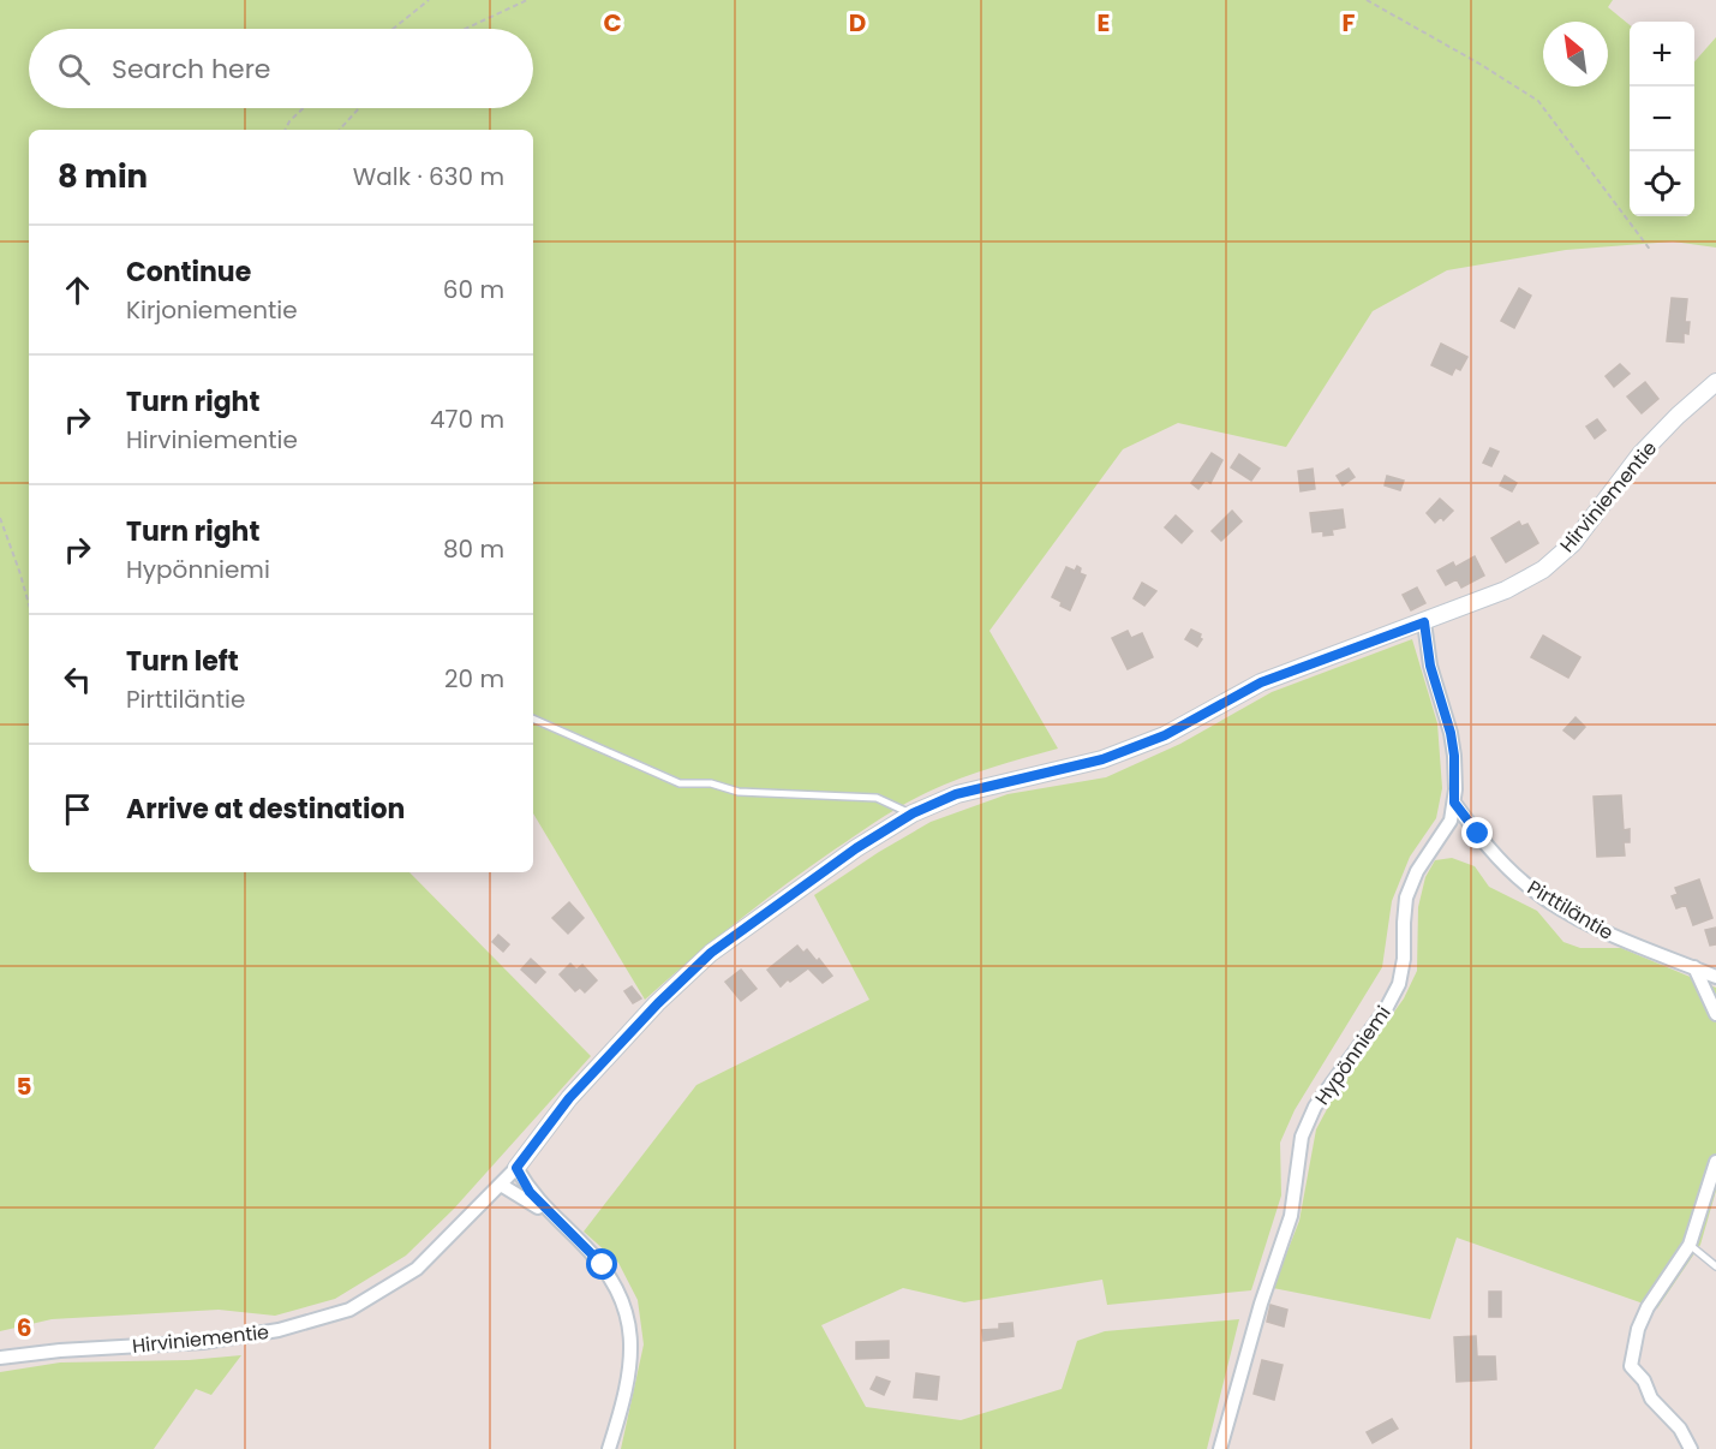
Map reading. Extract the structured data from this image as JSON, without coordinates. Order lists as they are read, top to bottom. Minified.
{"streets":{"street":["Hirviniementie","Pirttiläntie","Hypönniemi"]},"crossings":[["Hirviniementie","Hypönniemi"],["Pirttiläntie","Hypönniemi"]],"north":"top left","page":{"map_buttons":["+","−"],"search":"Search here","heading":["8 min","Walk · 630 m"],"list":[["Continue","Kirjoniementie","60 m"],["Turn right","Hirviniementie","470 m"],["Turn right","Hypönniemi","80 m"],["Turn left","Pirttiläntie","20 m"],"Arrive at destination"]},"grid":{"columns":["C","D","E","F"],"rows":["5","6"]}}
